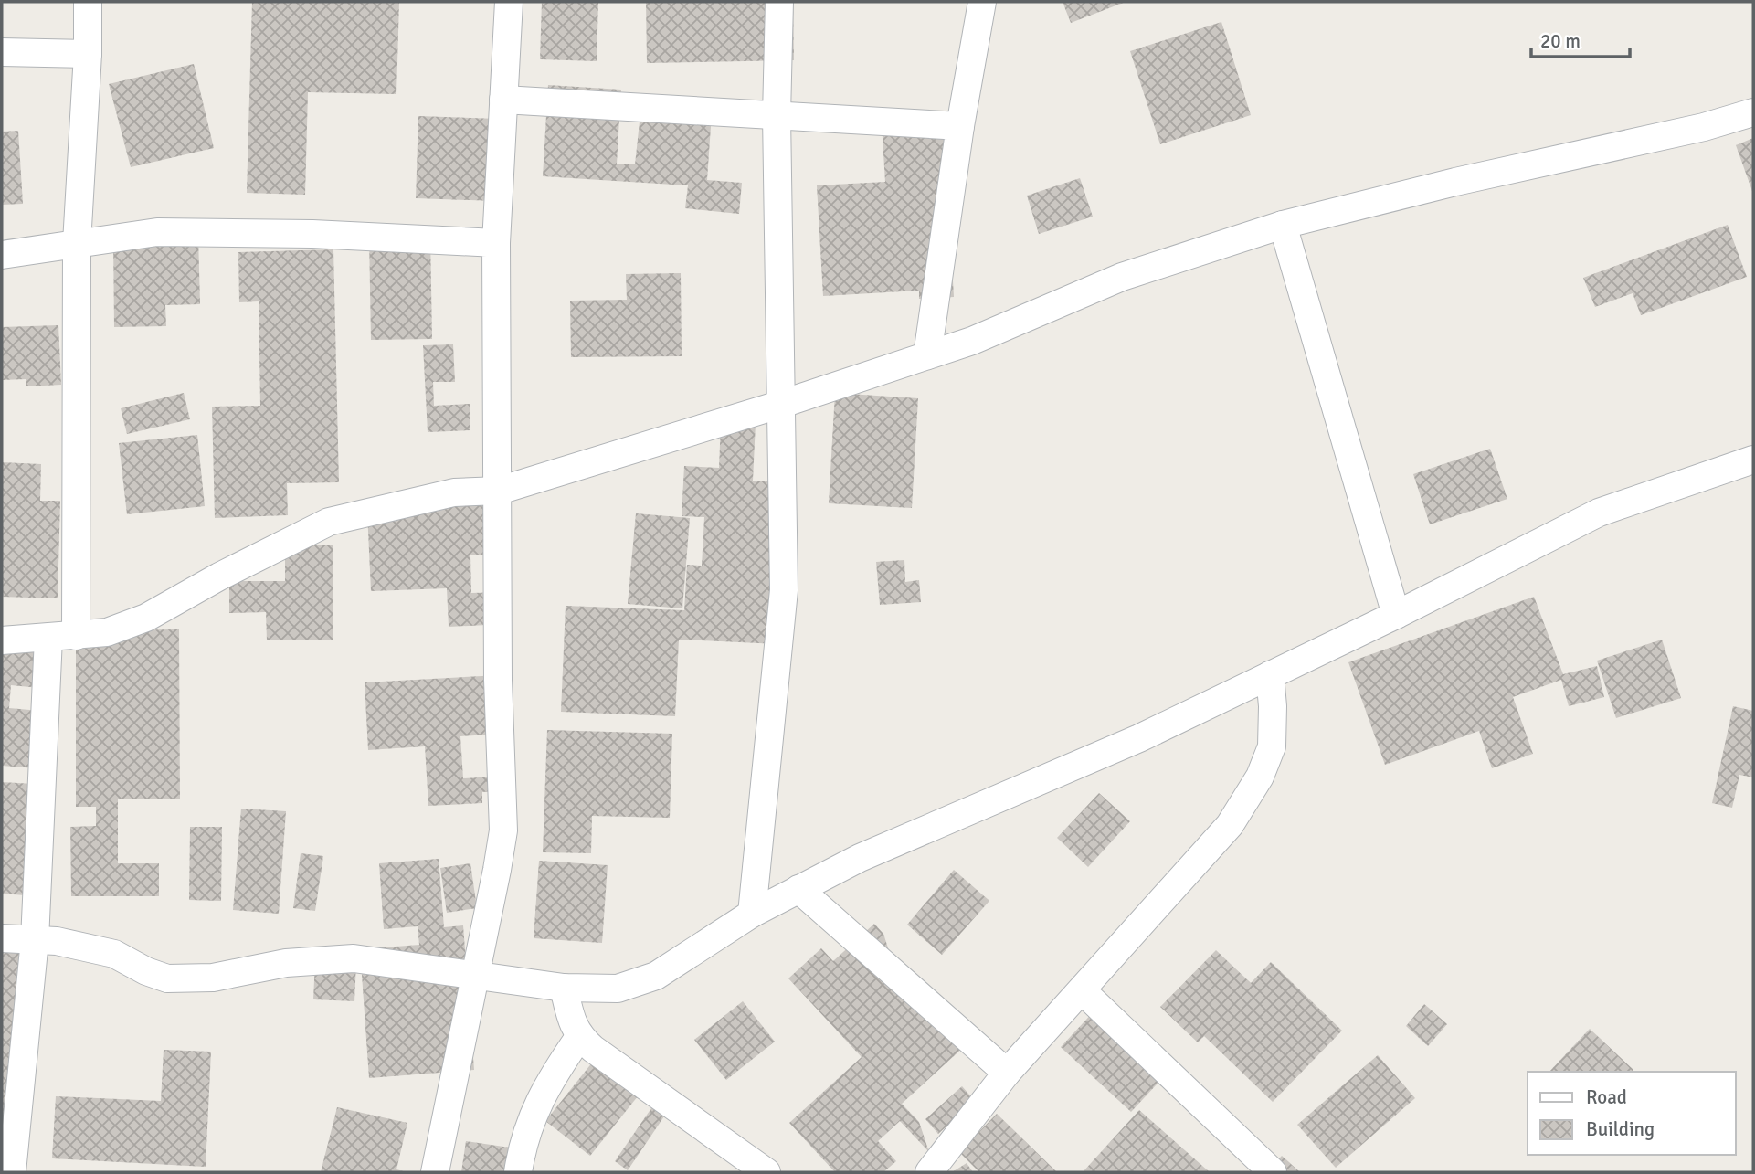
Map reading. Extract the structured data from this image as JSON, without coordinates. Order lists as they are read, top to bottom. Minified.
{"legend":["Road","Building"],"scale_bar":"20 m"}
